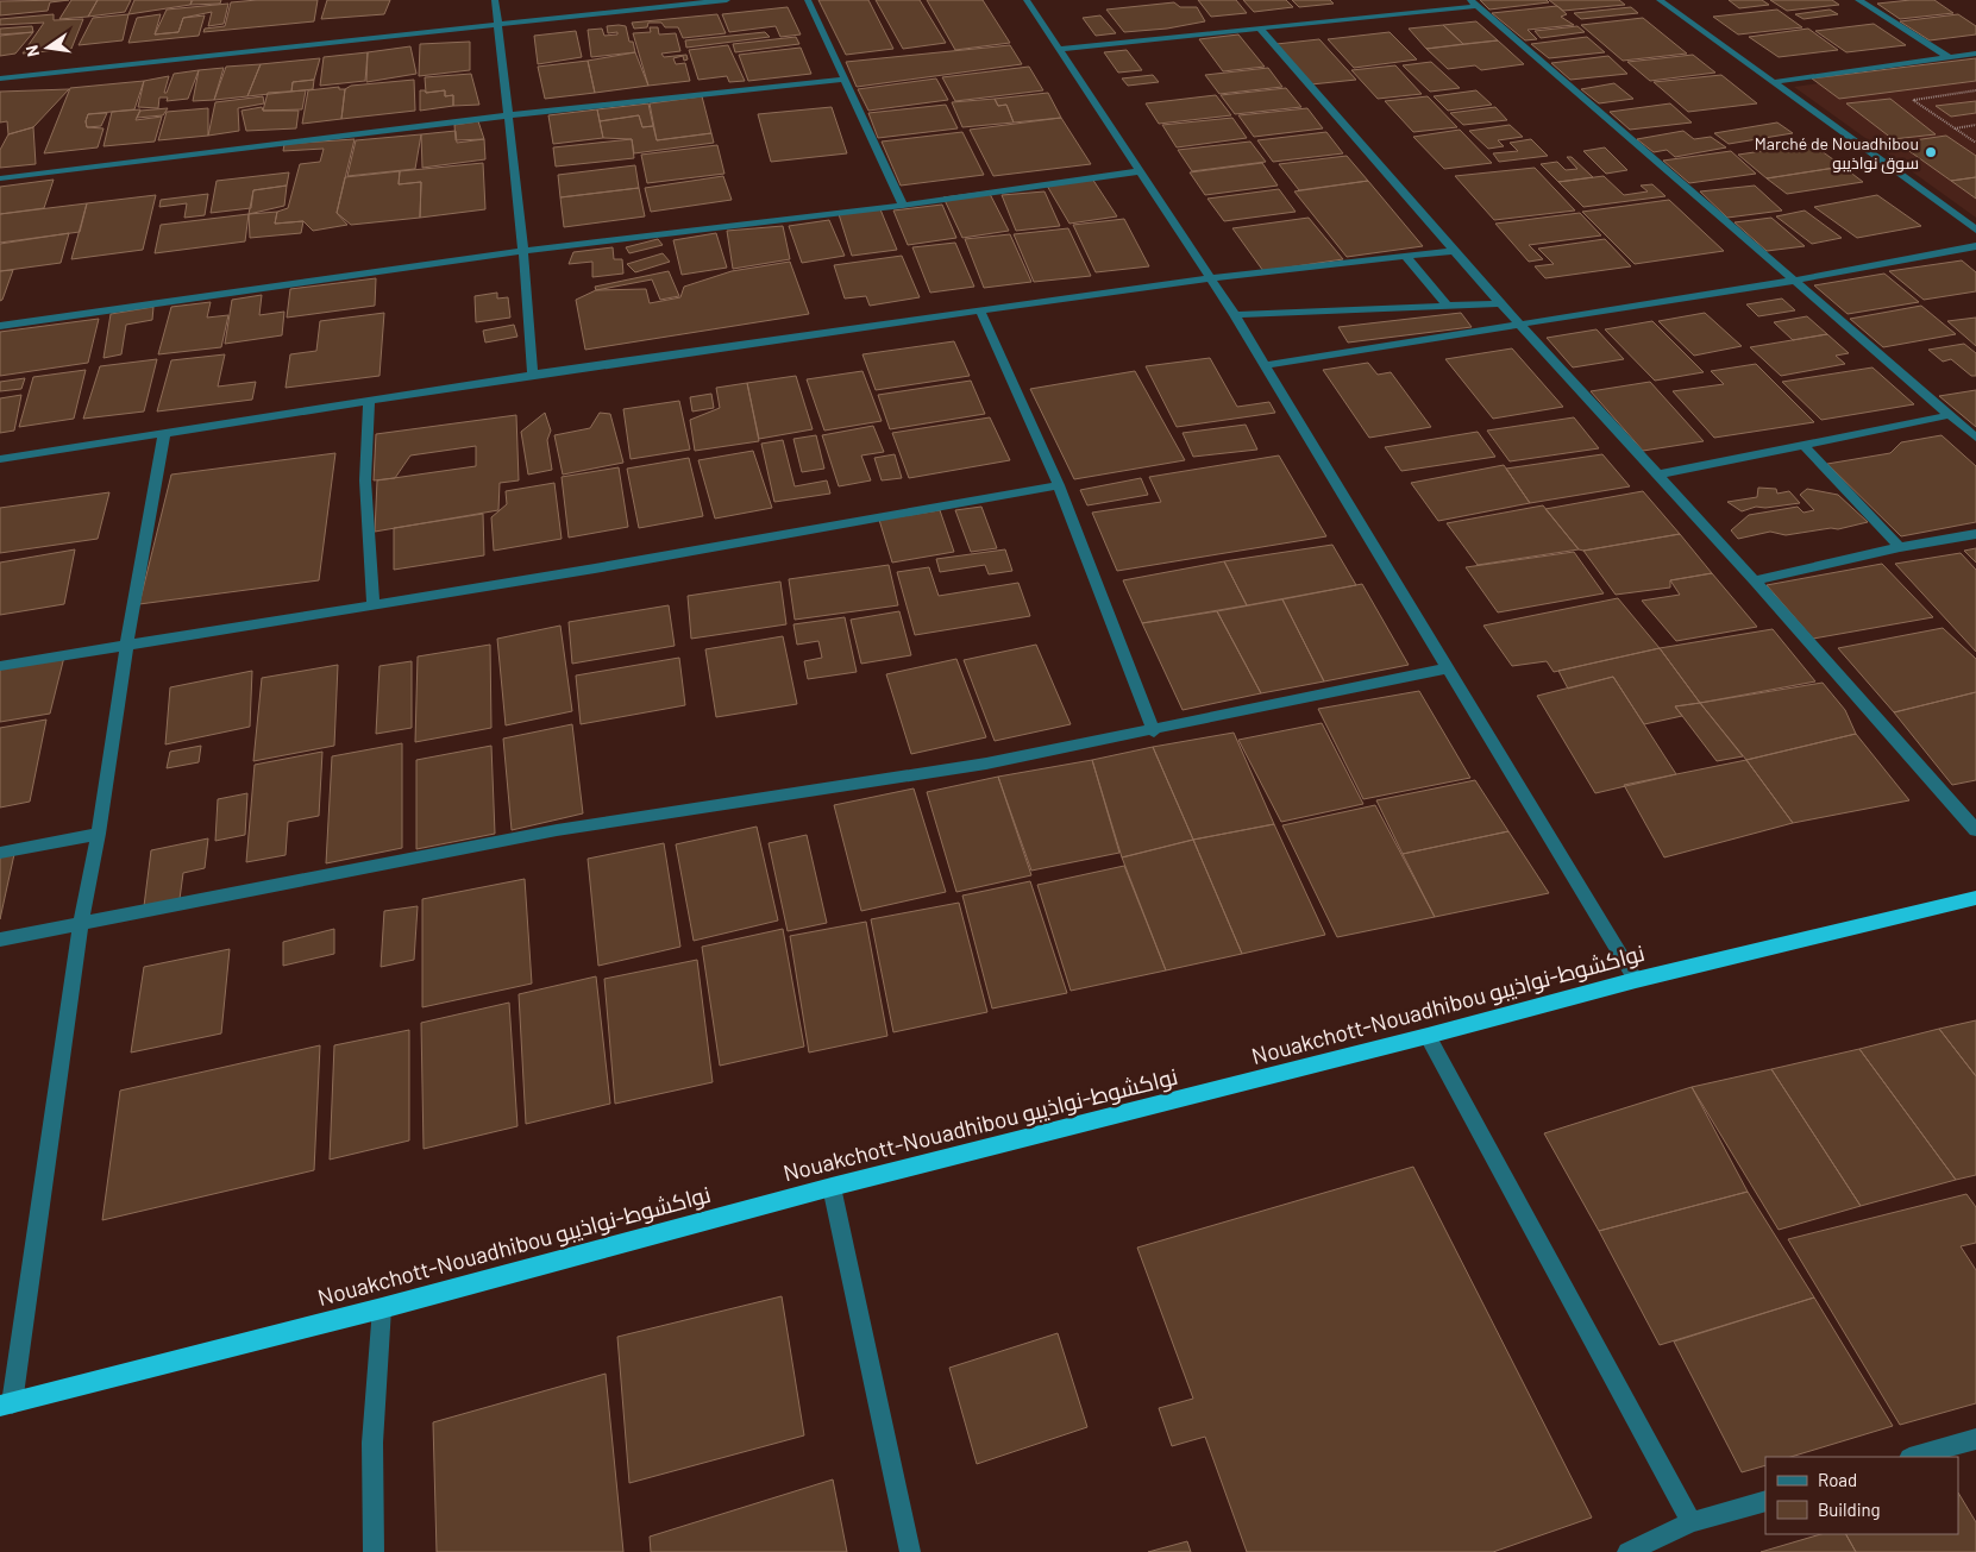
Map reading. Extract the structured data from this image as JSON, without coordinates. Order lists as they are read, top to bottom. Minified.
{"streets":{"highway":["Nouakchott-Nouadhibou نواكشوط-نواذيبو"]},"places":["Marché de Nouadhibou سوق نواذيبو"],"legend":["Road","Building"],"north":"left"}
